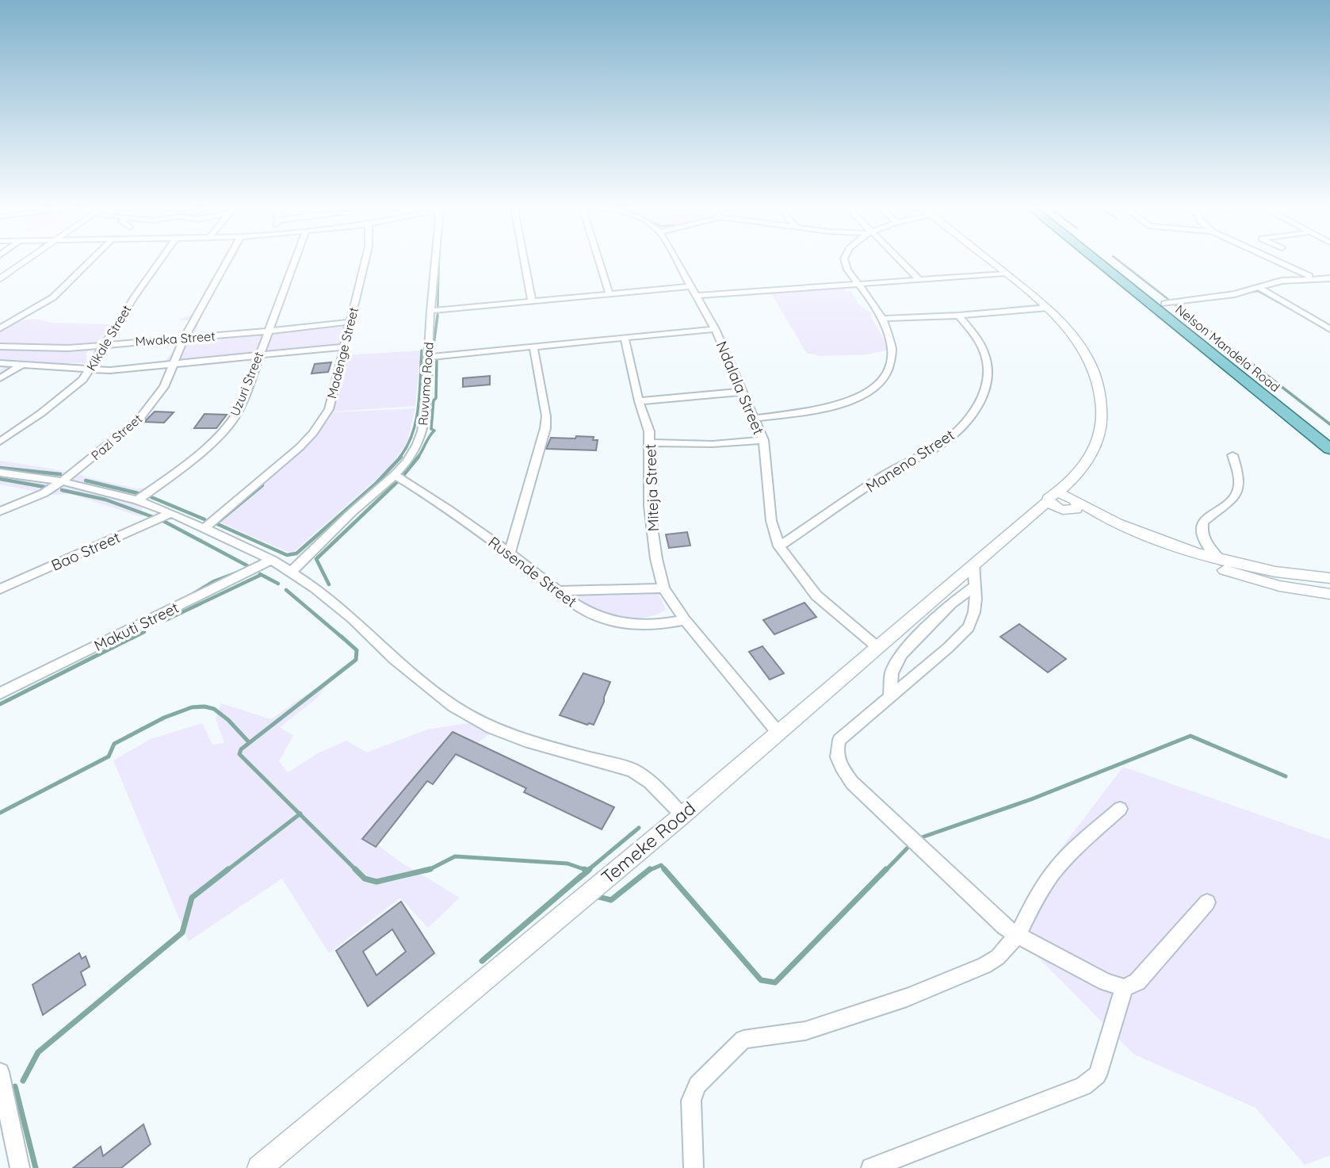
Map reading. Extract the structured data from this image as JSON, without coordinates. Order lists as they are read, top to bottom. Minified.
{"streets":{"main road":["Nelson Mandela Road"],"street":["Kikale Street","Mwaka Street","Madenge Street","Uzuri Street","Ruvuma Road","Ndalala Street","Pazi Street","Maneno Street","Miteja Street","Bao Street","Rusende Street","Makuti Street","Temeke Road"]},"crossings":[["Kikale Street","Mwaka Street"],["Mwaka Street","Madenge Street"],["Mwaka Street","Uzuri Street"],["Mwaka Street","Pazi Street"],["Ruvuma Road","Rusende Street"],["Ndalala Street","Maneno Street"],["Ndalala Street","Temeke Road"],["Miteja Street","Rusende Street"],["Miteja Street","Temeke Road"]]}
